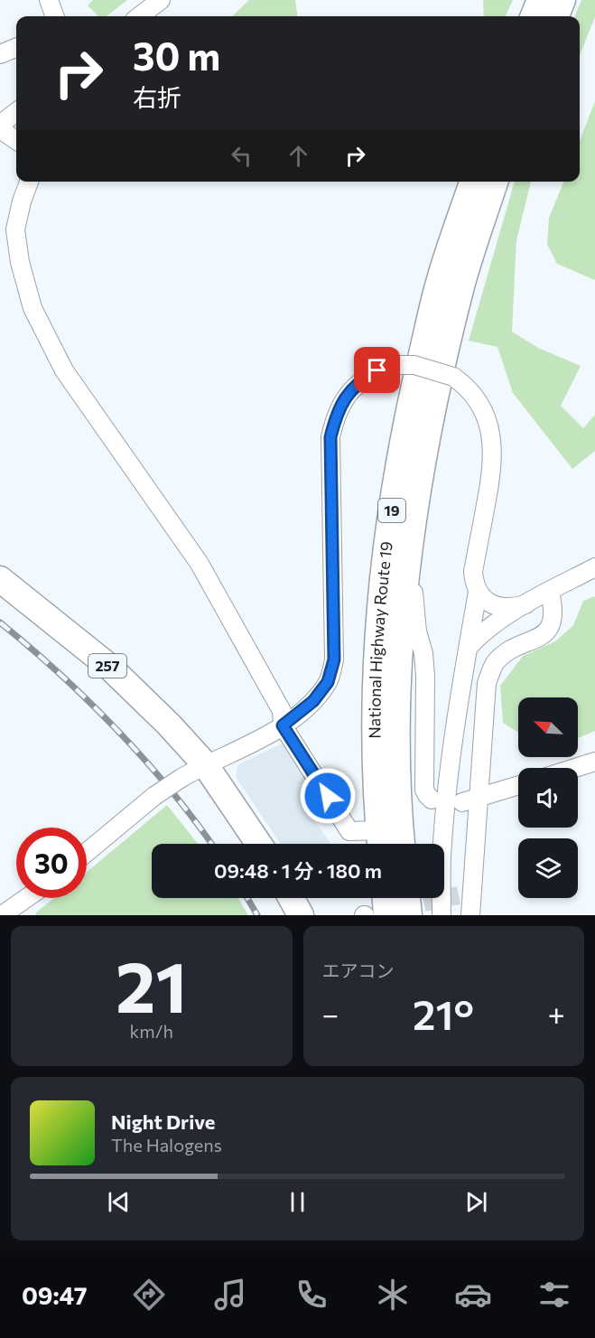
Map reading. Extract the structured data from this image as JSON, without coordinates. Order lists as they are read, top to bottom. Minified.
{"streets":{"highway":["19","National Highway Route 19","257"]},"north":"top left","page":{"turn":["30 m","右折"],"limit":"30","trip":"09:48 · 1 分 · 180 m","tile":[["21","km/h"],"エアコン"],"heat":["−","21°","+"],"song":["Night Drive","The Halogens"],"tabs":"09:47"}}
